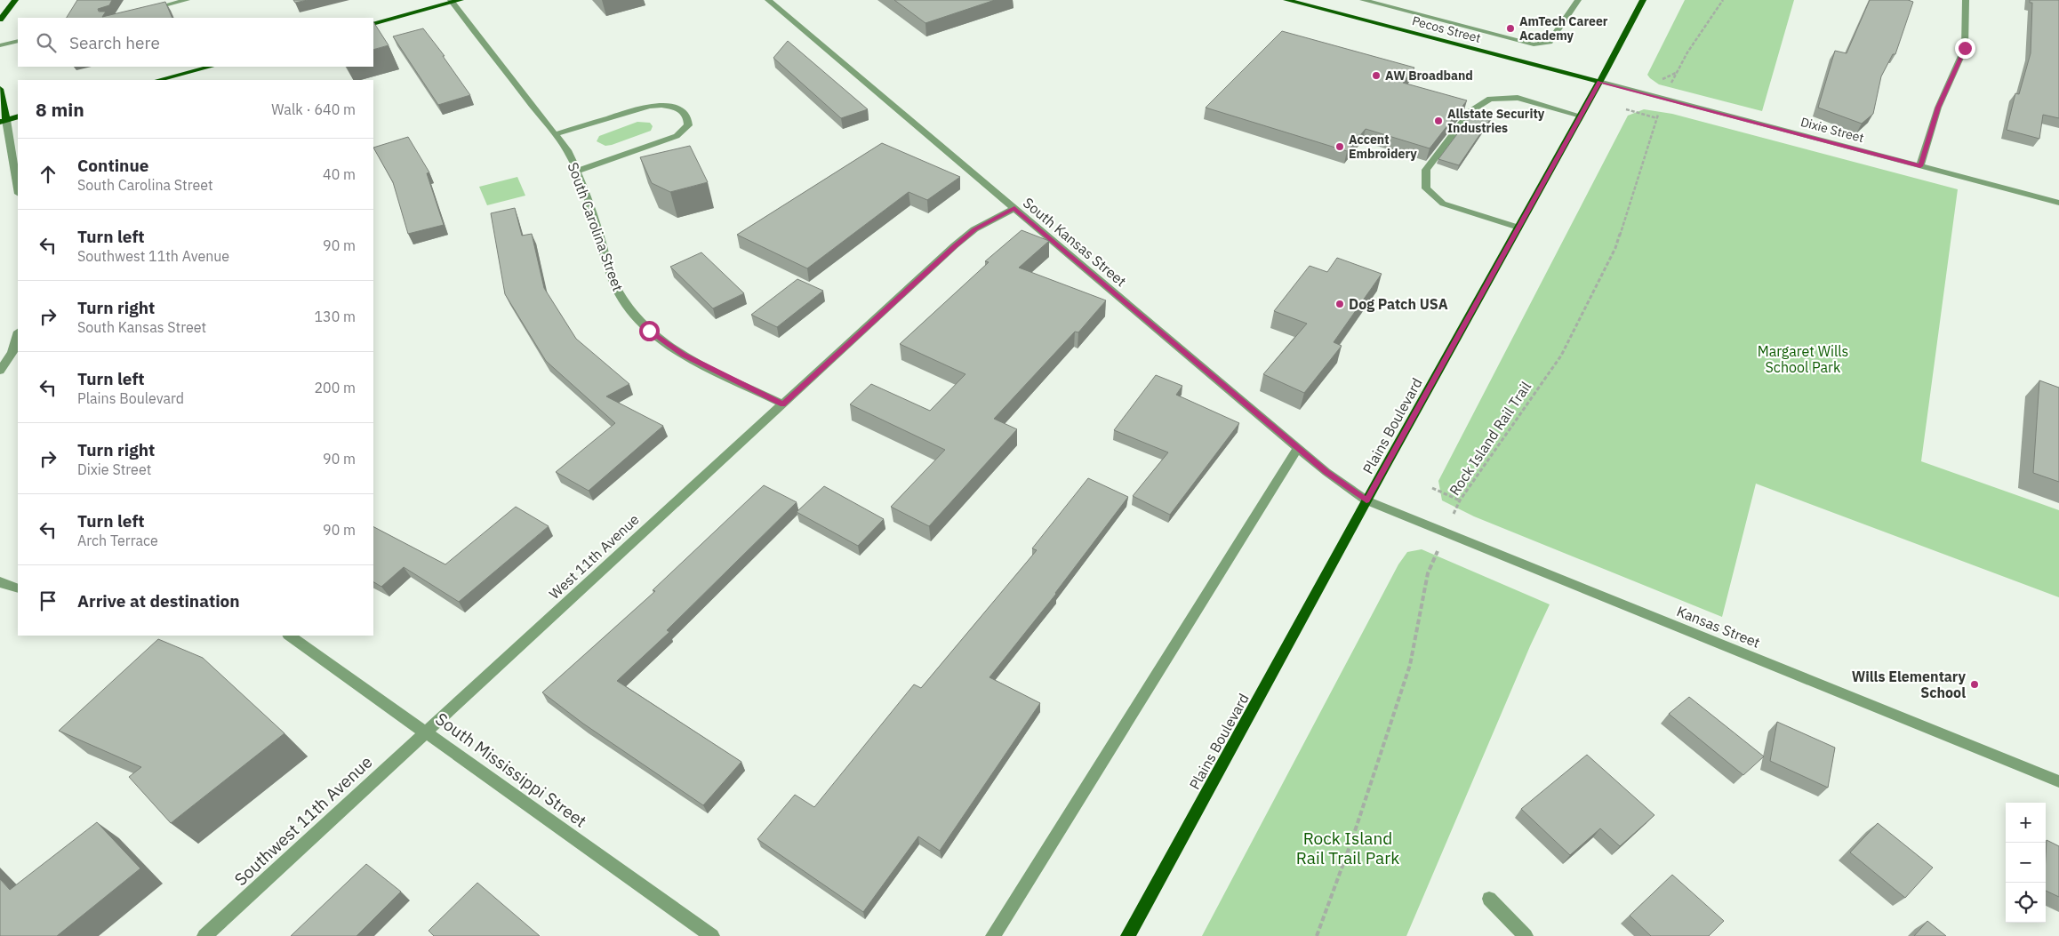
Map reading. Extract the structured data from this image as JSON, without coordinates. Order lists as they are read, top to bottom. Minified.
{"streets":{"main road":["Pecos Street","Plains Boulevard"],"street":["Dixie Street","South Carolina Street","South Kansas Street","West 11th Avenue","Kansas Street","South Mississippi Street","Southwest 11th Avenue"],"path":["Rock Island Rail Trail"]},"crossings":[["Pecos Street","Dixie Street"],["Pecos Street","Plains Boulevard"],["Dixie Street","Plains Boulevard"],["Dixie Street","Rock Island Rail Trail"],["South Carolina Street","West 11th Avenue"],["South Kansas Street","Plains Boulevard"],["South Kansas Street","Kansas Street"],["Plains Boulevard","Kansas Street"],["Rock Island Rail Trail","Kansas Street"],["West 11th Avenue","South Mississippi Street"],["West 11th Avenue","Southwest 11th Avenue"],["South Mississippi Street","Southwest 11th Avenue"]],"parks":["Margaret Wills School Park","Rock Island Rail Trail Park"],"places":["AmTech Career Academy","AW Broadband","Allstate Security Industries","Accent Embroidery","Dog Patch USA","Wills Elementary School"],"page":{"search":"Search here","heading":["8 min","Walk · 640 m"],"list":[["Continue","South Carolina Street","40 m"],["Turn left","Southwest 11th Avenue","90 m"],["Turn right","South Kansas Street","130 m"],["Turn left","Plains Boulevard","200 m"],["Turn right","Dixie Street","90 m"],["Turn left","Arch Terrace","90 m"],"Arrive at destination"],"map_buttons":["+","−"]}}
